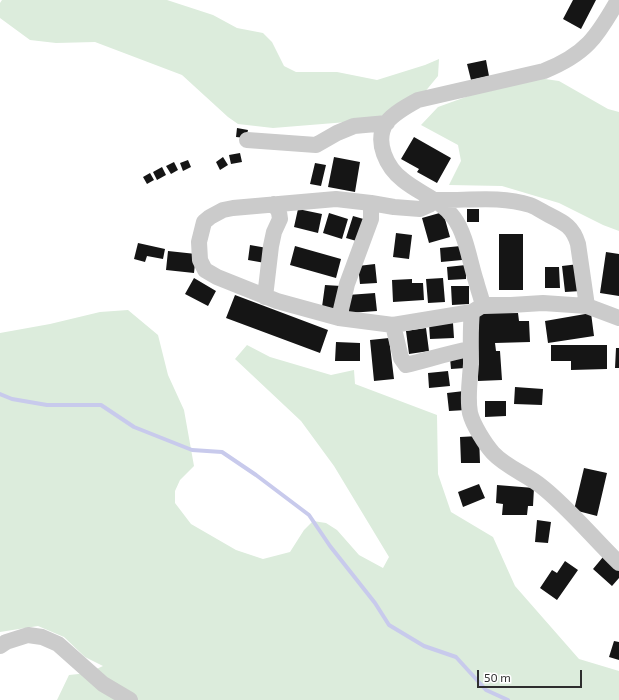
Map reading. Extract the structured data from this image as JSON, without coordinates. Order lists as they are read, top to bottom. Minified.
{"scale_bar":"50 m"}
